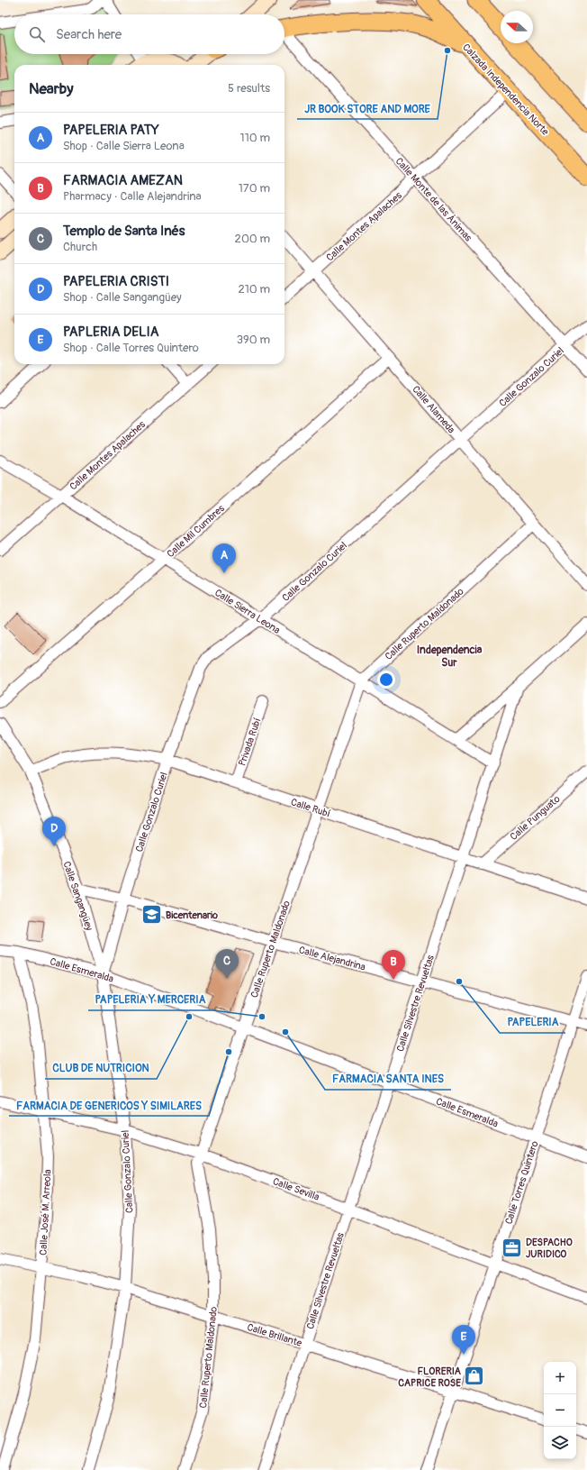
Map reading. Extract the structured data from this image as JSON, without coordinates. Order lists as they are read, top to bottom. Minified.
{"streets":{"main road":["Calzada Independencia Norte"],"street":["Calle Monte de las Ánimas","Calle Montes Apalaches","Calle Gonzalo Curiel","Calle Alameda","Calle Mil Cumbres","Calle Sierra Leona","Calle Ruperto Maldonado","Privada Rubí","Calle Rubí","Calle Punguato","Calle Sangangüey","Calle Alejandrina","Calle Esmeralda","Calle Silvestre Revueltas","Calle Torres Quintero","Calle Sevilla","Calle José M. Arreola","Calle Brillante"]},"crossings":[["Calzada Independencia Norte","Calle Montes Apalaches"],["Calle Monte de las Ánimas","Calle Montes Apalaches"],["Calle Monte de las Ánimas","Calle Gonzalo Curiel"],["Calle Montes Apalaches","Calle Alameda"],["Calle Montes Apalaches","Calle Sierra Leona"],["Calle Gonzalo Curiel","Calle Alameda"],["Calle Gonzalo Curiel","Calle Sierra Leona"],["Calle Gonzalo Curiel","Calle Rubí"],["Calle Gonzalo Curiel","Calle Sangangüey"],["Calle Gonzalo Curiel","Calle Alejandrina"],["Calle Gonzalo Curiel","Calle Esmeralda"],["Calle Gonzalo Curiel","Calle Sevilla"],["Calle Gonzalo Curiel","Calle Brillante"],["Calle Alameda","Calle Mil Cumbres"],["Calle Alameda","Calle Ruperto Maldonado"],["Calle Mil Cumbres","Calle Sierra Leona"],["Calle Sierra Leona","Calle Ruperto Maldonado"],["Calle Sierra Leona","Calle Silvestre Revueltas"],["Calle Ruperto Maldonado","Calle Rubí"],["Calle Ruperto Maldonado","Calle Alejandrina"],["Calle Ruperto Maldonado","Calle Esmeralda"],["Calle Ruperto Maldonado","Calle Sevilla"],["Calle Ruperto Maldonado","Calle Brillante"],["Privada Rubí","Calle Rubí"],["Calle Rubí","Calle Punguato"],["Calle Rubí","Calle Sangangüey"],["Calle Rubí","Calle Silvestre Revueltas"],["Calle Sangangüey","Calle Alejandrina"],["Calle Sangangüey","Calle Esmeralda"],["Calle Alejandrina","Calle Silvestre Revueltas"],["Calle Alejandrina","Calle Torres Quintero"],["Calle Esmeralda","Calle Silvestre Revueltas"],["Calle Esmeralda","Calle Torres Quintero"],["Calle Esmeralda","Calle José M. Arreola"],["Calle Silvestre Revueltas","Calle Sevilla"],["Calle Silvestre Revueltas","Calle Brillante"],["Calle Torres Quintero","Calle Sevilla"],["Calle Torres Quintero","Calle Brillante"],["Calle Sevilla","Calle José M. Arreola"],["Calle José M. Arreola","Calle Brillante"]],"districts":["Independencia Sur"],"places":{"other":["JR BOOK STORE AND MORE","PAPELERIA","CLUB DE NUTRICION","PAPELERIA Y MERCERIA","FARMACIA SANTA INES","FARMACIA DE GENERICOS Y SIMILARES"],"school or university":["Bicentenario"],"office":["DESPACHO JURIDICO"],"shop":["FLORERIA CAPRICE ROSE"]},"north":"left","page":{"search":"Search here","heading":["Nearby","5 results"],"list":[{"mark":"A","name":"PAPELERIA PATY","note":"Shop · Calle Sierra Leona","value":"110 m"},{"mark":"B","name":"FARMACIA AMEZAN","note":"Pharmacy · Calle Alejandrina","value":"170 m"},{"mark":"C","name":"Templo de Santa Inés","note":"Church","value":"200 m"},{"mark":"D","name":"PAPELERIA CRISTI","note":"Shop · Calle Sangangüey","value":"210 m"},{"mark":"E","name":"PAPLERIA DELIA","note":"Shop · Calle Torres Quintero","value":"390 m"}],"pins":["A","D","C","B","E"],"map_buttons":["+","−"]}}
